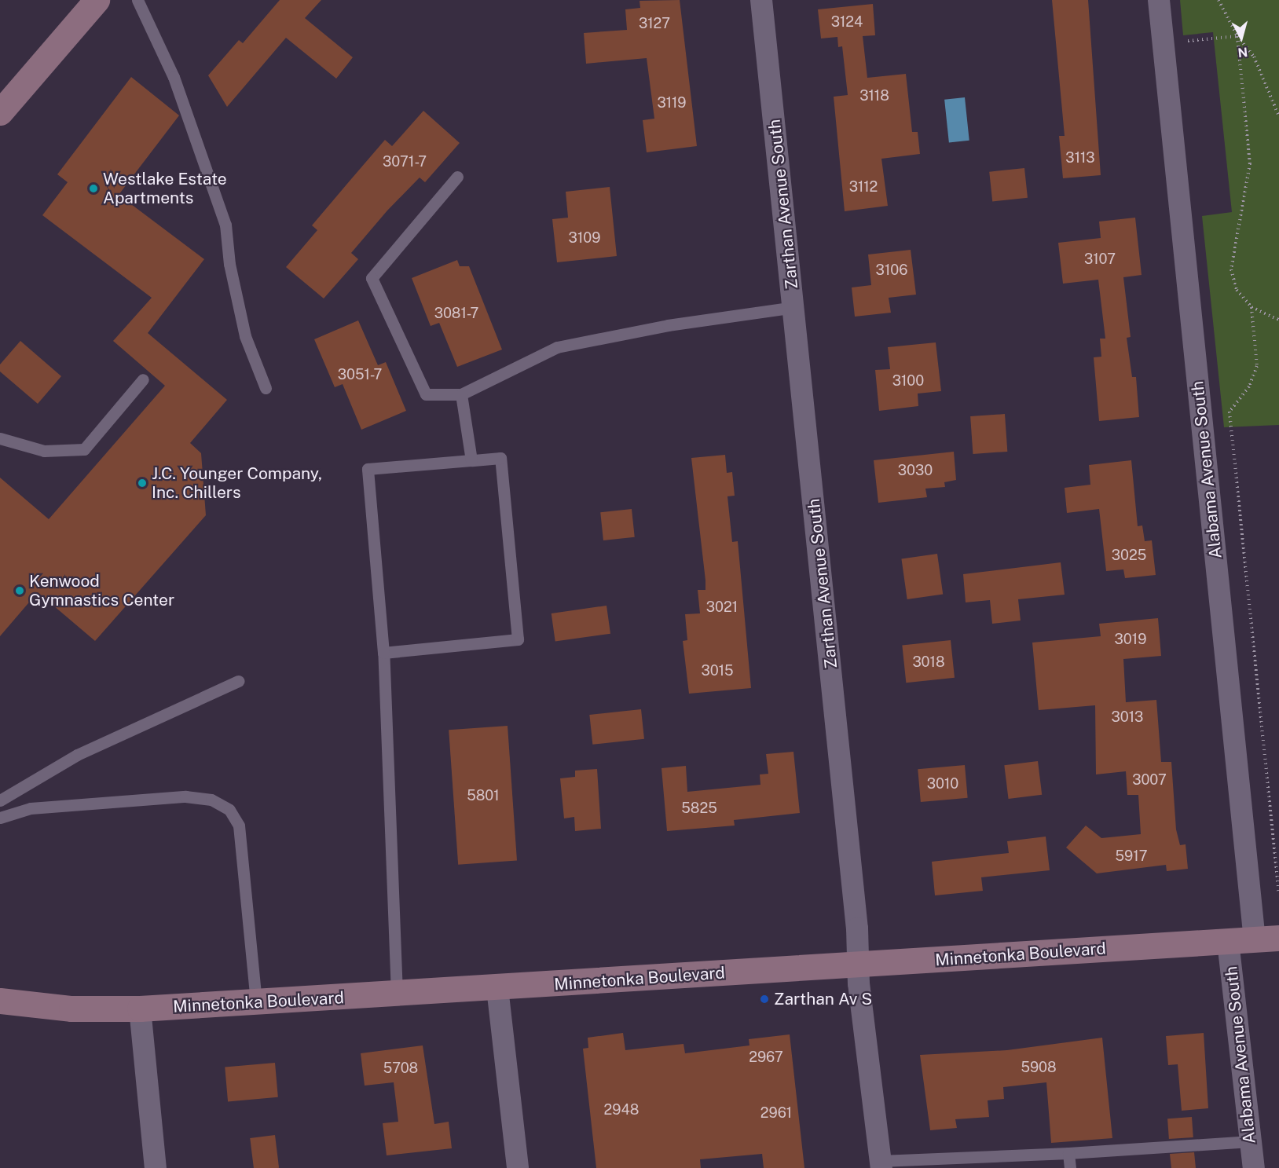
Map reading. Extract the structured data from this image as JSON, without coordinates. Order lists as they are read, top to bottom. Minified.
{"streets":{"main road":["Minnetonka Boulevard"],"street":["Zarthan Avenue South","Alabama Avenue South"]},"crossings":[["Zarthan Avenue South","Minnetonka Boulevard"],["Alabama Avenue South","Minnetonka Boulevard"]],"places":["Westlake Estate Apartments","J.C. Younger Company, Inc. Chillers","Kenwood Gymnastics Center","Zarthan Av S"],"house_numbers":["3124","3127","3118","3119","3113","3071-7","3112","3109","3107","3106","3081-7","3051-7","3100","3030","3025","3021","3019","3018","3015","3013","3007","3010","5801","5825","5917","2967","5908","5708","2948","2961"],"north":"bottom"}
